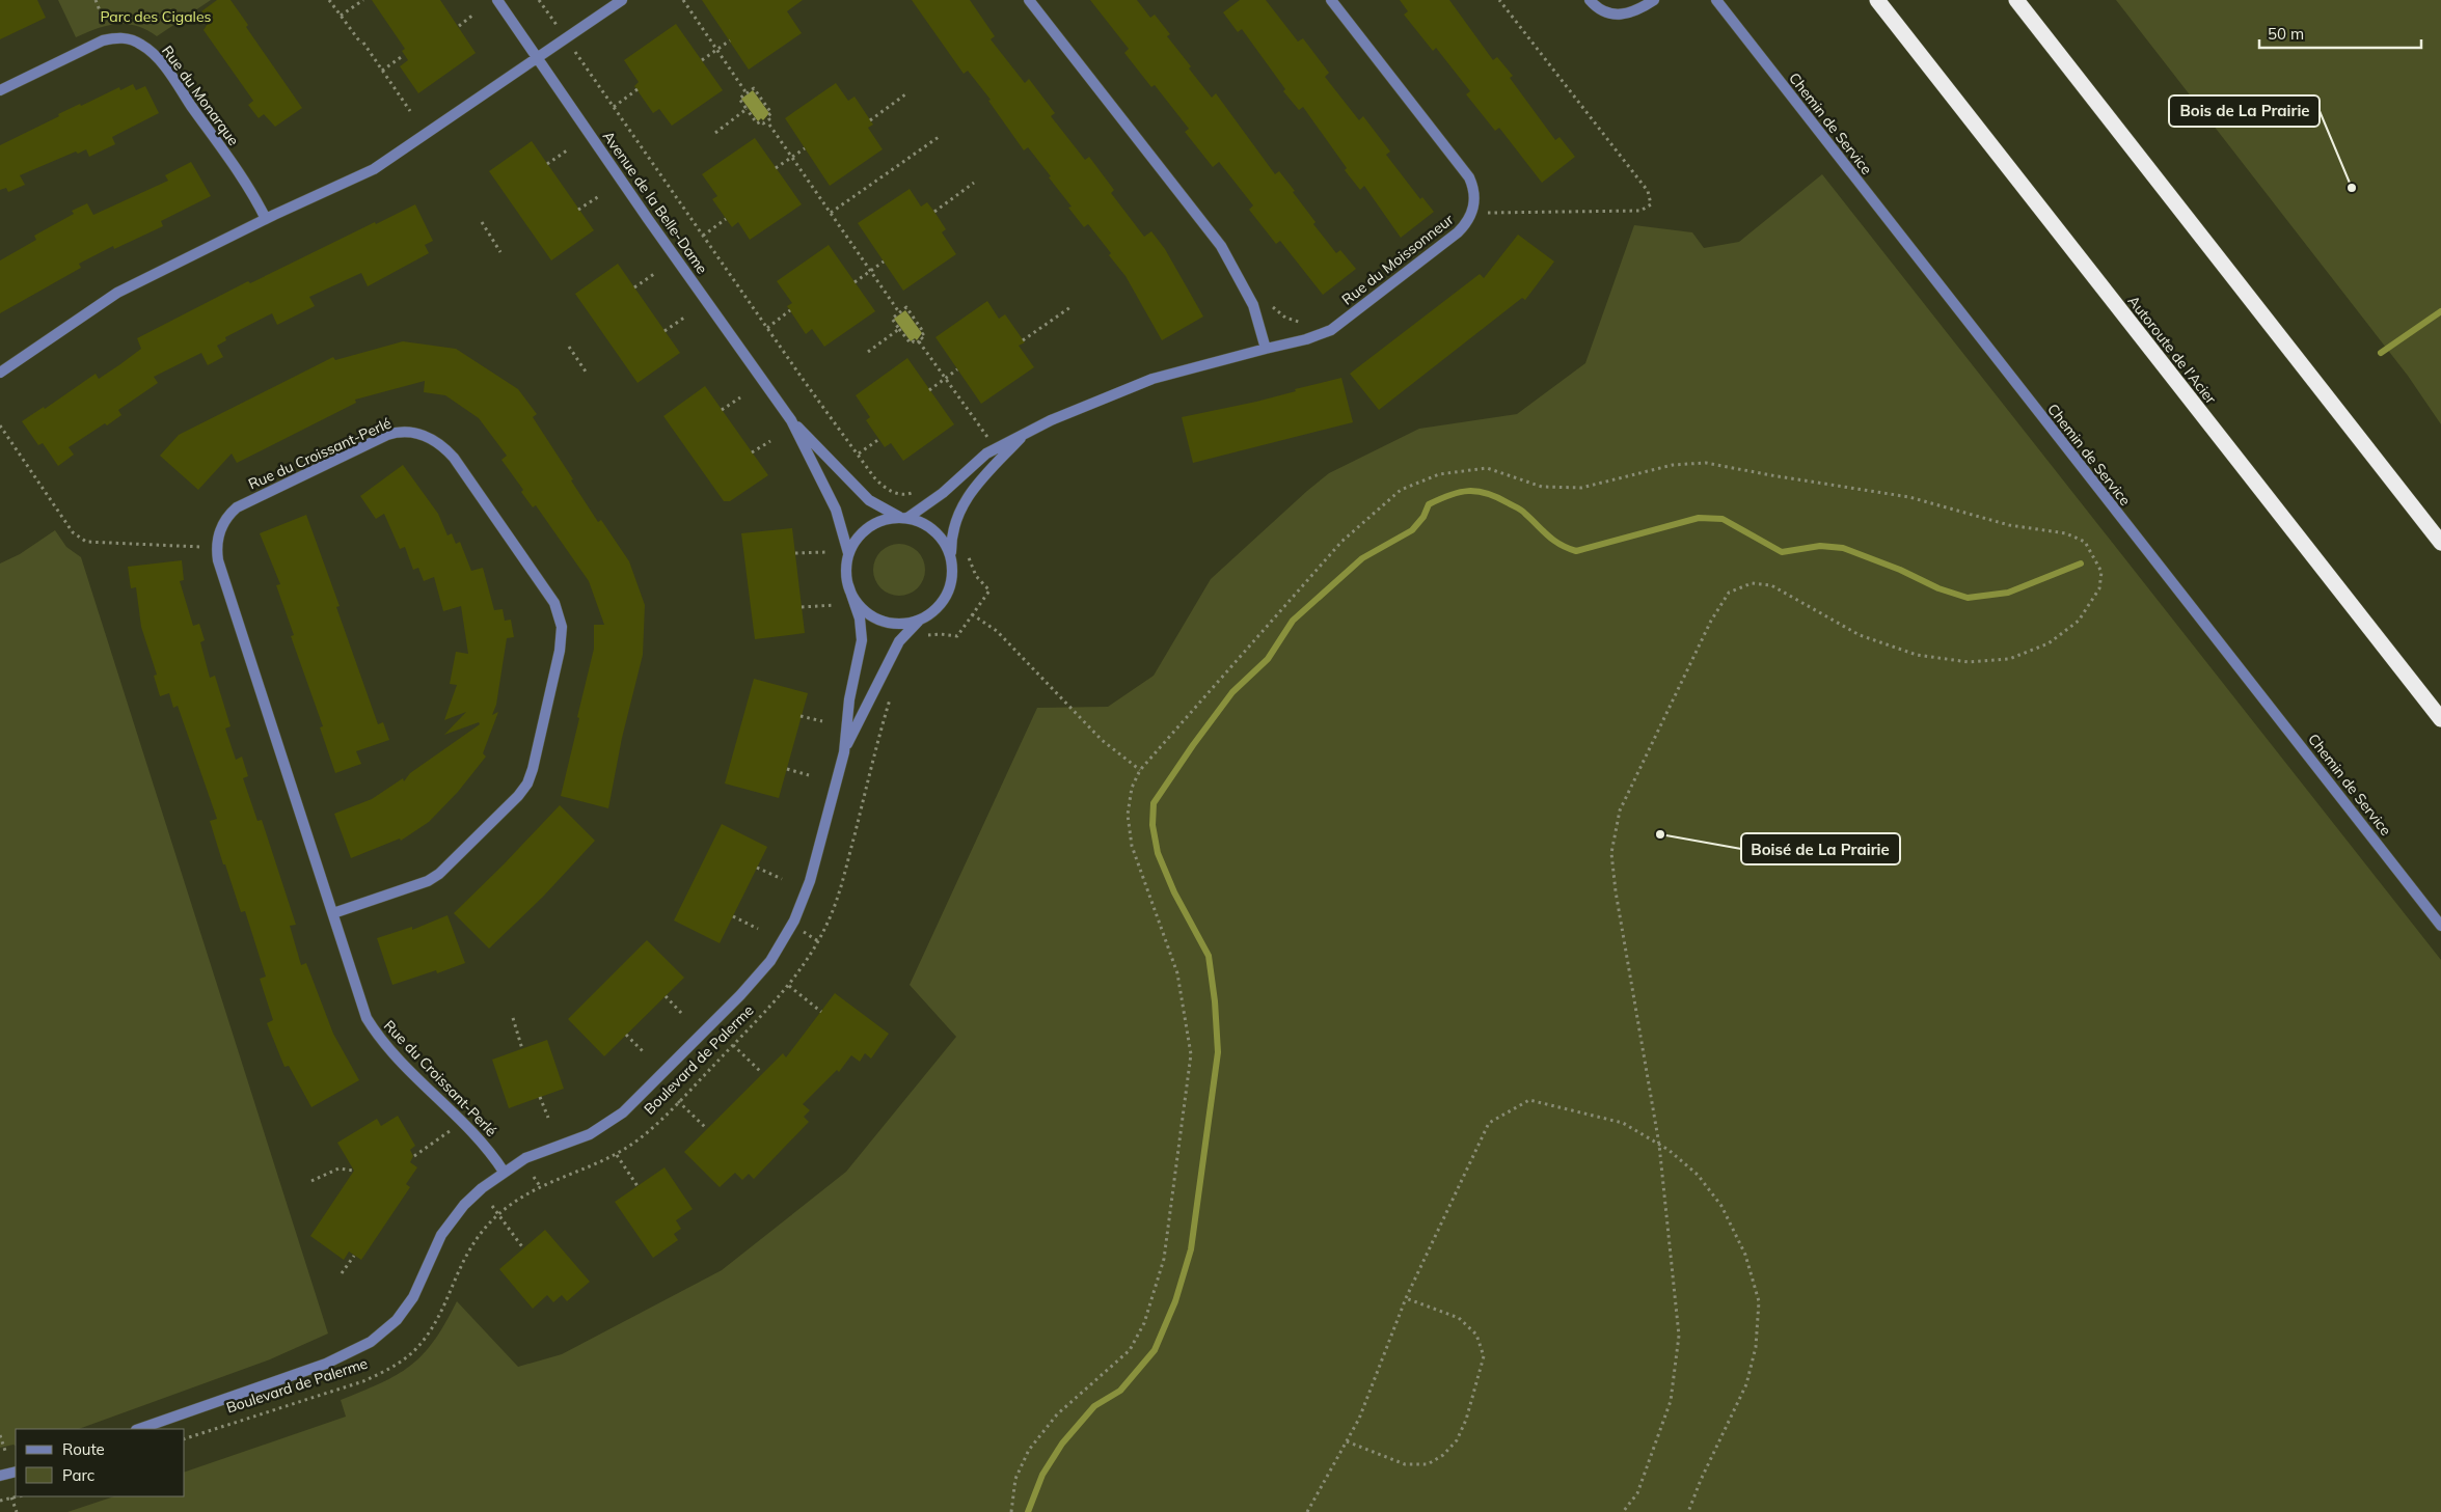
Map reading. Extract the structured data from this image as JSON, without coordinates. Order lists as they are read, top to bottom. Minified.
{"streets":{"highway":["Autoroute de l'Acier"],"street":["Rue du Monarque","Chemin de Service","Avenue de la Belle-Dame","Rue du Moissonneur","Rue du Croissant-Perlé","Boulevard de Palerme"]},"crossings":[["Avenue de la Belle-Dame","Rue du Moissonneur"],["Avenue de la Belle-Dame","Boulevard de Palerme"],["Rue du Moissonneur","Boulevard de Palerme"],["Rue du Croissant-Perlé","Boulevard de Palerme"]],"parks":["Parc des Cigales"],"places":["Bois de La Prairie","Boisé de La Prairie"],"legend":["Route","Parc"],"scale_bar":"50 m"}
